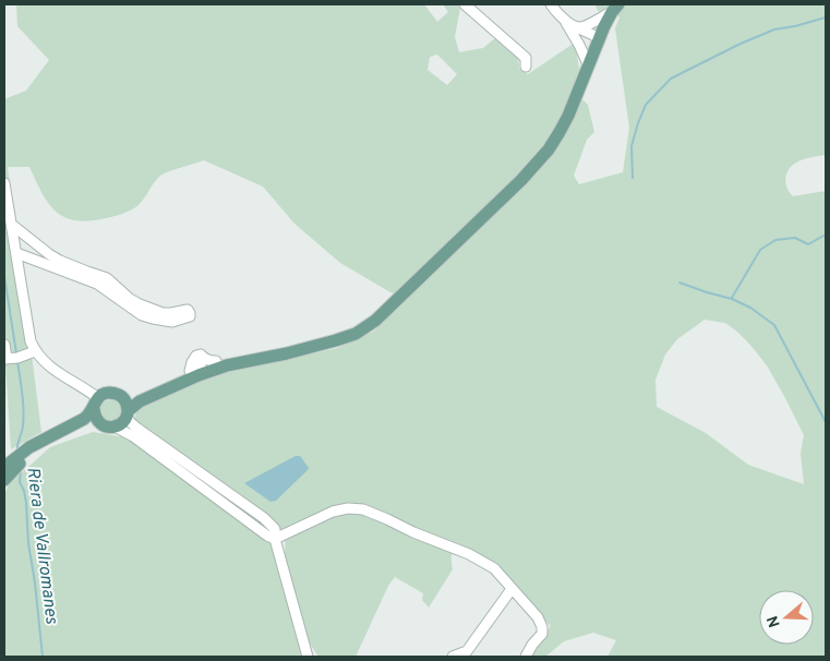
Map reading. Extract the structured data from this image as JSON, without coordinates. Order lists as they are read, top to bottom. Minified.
{"water":["Riera de Vallromanes"],"north":"left"}
